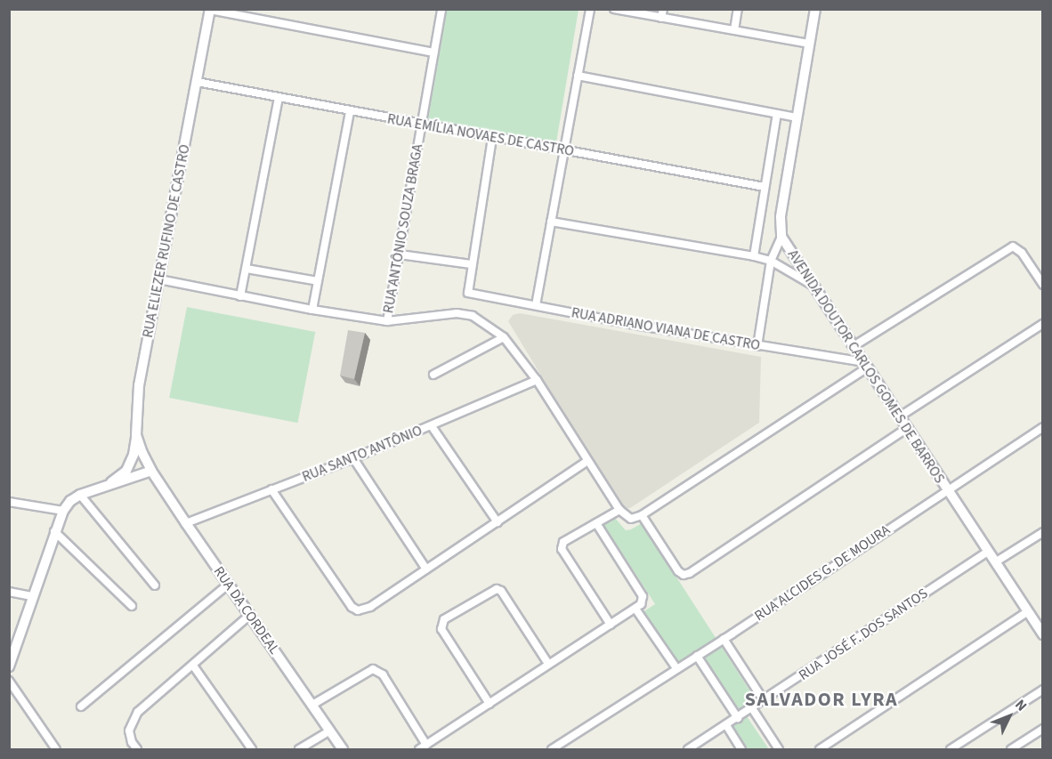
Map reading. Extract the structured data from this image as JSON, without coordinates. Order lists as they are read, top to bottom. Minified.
{"streets":{"street":["RUA EMÍLIA NOVAES DE CASTRO","RUA ANTÔNIO SOUZA BRAGA","RUA ELIEZER RUFINO DE CASTRO","RUA ADRIANO VIANA DE CASTRO","AVENIDA DOUTOR CARLOS GOMES DE BARROS","RUA SANTO ANTÔNIO","RUA ALCIDES G. DE MOURA","RUA DA CORDEAL","RUA JOSÉ F. DOS SANTOS"]},"crossings":[["RUA EMÍLIA NOVAES DE CASTRO","RUA ANTÔNIO SOUZA BRAGA"],["RUA EMÍLIA NOVAES DE CASTRO","RUA ELIEZER RUFINO DE CASTRO"],["RUA ELIEZER RUFINO DE CASTRO","RUA DA CORDEAL"],["RUA ADRIANO VIANA DE CASTRO","AVENIDA DOUTOR CARLOS GOMES DE BARROS"],["AVENIDA DOUTOR CARLOS GOMES DE BARROS","RUA ALCIDES G. DE MOURA"],["AVENIDA DOUTOR CARLOS GOMES DE BARROS","RUA JOSÉ F. DOS SANTOS"],["RUA SANTO ANTÔNIO","RUA DA CORDEAL"]],"districts":["SALVADOR LYRA"],"north":"top right"}
